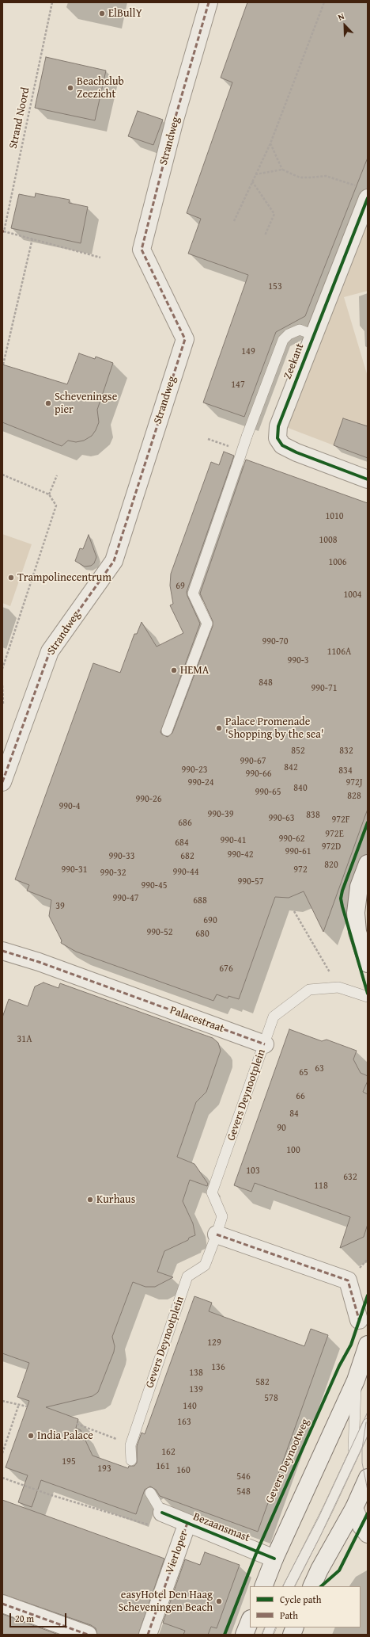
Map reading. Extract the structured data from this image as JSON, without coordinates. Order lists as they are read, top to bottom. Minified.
{"streets":{"street":["Strandweg","Zeekant","Palacestraat","Bezaansmast","Vierloper"],"lane":["Gevers Deynootplein"],"path":["Strand Noord"],"cycle path":["Gevers Deynootweg"]},"crossings":[["Palacestraat","Gevers Deynootplein"],["Bezaansmast","Vierloper"]],"places":["ElBullY","Beachclub Zeezicht","Scheveningse pier","Trampolinecentrum","HEMA","Palace Promenade 'Shopping by the sea'","Kurhaus","India Palace","easyHotel Den Haag Scheveningen Beach"],"house_numbers":["153","149","147","1010","1008","1006","69","1004","990-70","1106A","990-3","848","990-71","852","832","990-67","842","990-23","834","990-66","990-24","972J","840","990-65","828","990-26","990-4","990-39","838","990-63","972F","686","972E","990-62","990-41","684","972D","990-61","990-42","990-33","682","820","990-31","972","990-44","990-32","990-57","990-45","990-47","688","39","690","990-52","680","676","31A","63","65","66","84","90","100","103","632","118","129","136","138","582","139","578","140","163","162","195","161","193","160","546","548"],"legend":["Cycle path","Path"],"scale_bar":"20 m","north":"top left"}
